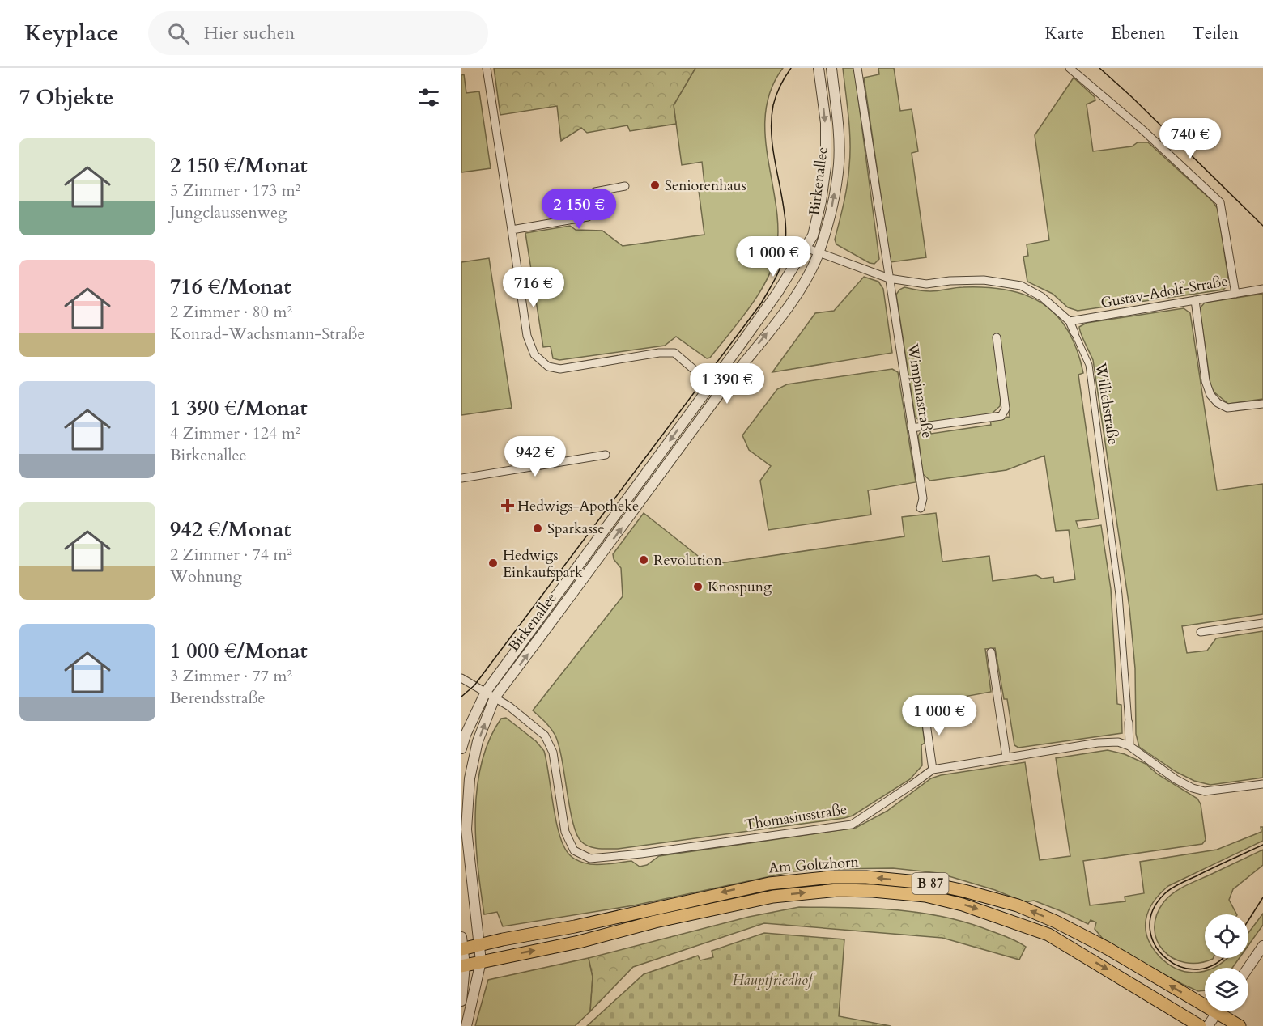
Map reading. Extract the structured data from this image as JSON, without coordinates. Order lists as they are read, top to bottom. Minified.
{"streets":{"main road":["Am Goltzhorn","B 87"],"street":["Birkenallee","Gustav-Adolf-Straße","Wimpinastraße","Willichstraße","Thomasiusstraße"]},"crossings":[["Birkenallee","Willichstraße"],["Birkenallee","Thomasiusstraße"],["Birkenallee","Am Goltzhorn"],["Birkenallee","B 87"],["Gustav-Adolf-Straße","Willichstraße"],["Wimpinastraße","Willichstraße"],["Willichstraße","Thomasiusstraße"],["Am Goltzhorn","B 87"]],"parks":["Hauptfriedhof"],"places":{"other":["Seniorenhaus","Sparkasse","Revolution","Hedwigs Einkaufspark","Knospung"],"health":["Hedwigs-Apotheke"]},"page":{"header":"Keyplace","search":"Hier suchen","nav":["Karte","Ebenen","Teilen"],"heading":"7 Objekte","price":["740 €","2 150 €","1 000 €","716 €","1 390 €","942 €","1 000 €"],"list":[{"name":"2 150 €/Monat","note":"5 Zimmer · 173 m² · Jungclaussenweg"},{"name":"716 €/Monat","note":"2 Zimmer · 80 m² · Konrad-Wachsmann-Straße"},{"name":"1 390 €/Monat","note":"4 Zimmer · 124 m² · Birkenallee"},{"name":"942 €/Monat","note":"2 Zimmer · 74 m² · Wohnung"},{"name":"1 000 €/Monat","note":"3 Zimmer · 77 m² · Berendsstraße"}]}}
